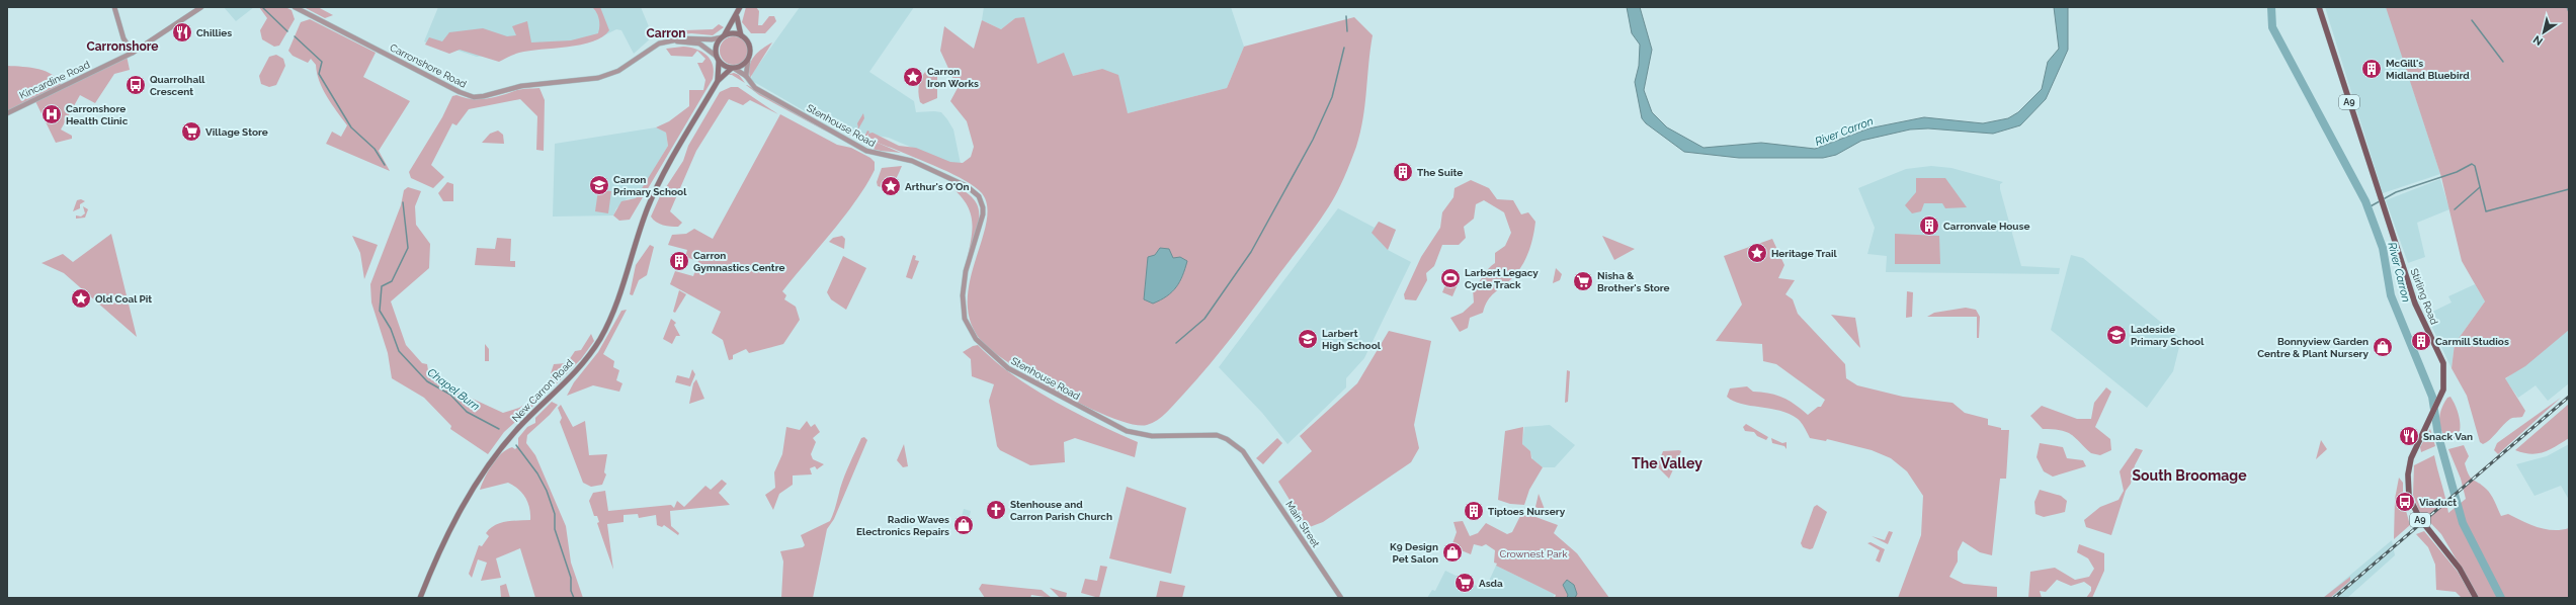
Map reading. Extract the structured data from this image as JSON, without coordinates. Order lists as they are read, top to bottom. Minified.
{"streets":{"main road":["A9","Stirling Road","New Carron Road"],"street":["Carronshore Road","Kincardine Road","Stenhouse Road","Main Street"]},"crossings":[["Carronshore Road","Stenhouse Road"],["Carronshore Road","New Carron Road"],["Stenhouse Road","New Carron Road"],["Stenhouse Road","Main Street"]],"districts":["Carron","Carronshore","The Valley","South Broomage"],"water":["River Carron","Chapel Burn"],"parks":["Crownest Park"],"places":{"restaurant":["Chillies","Snack Van"],"building":["McGill's Midland Bluebird","The Suite","Carronvale House","Carron Gymnastics Centre","Carmill Studios","Tiptoes Nursery"],"place":["Carron Iron Works","Arthur's O'On","Heritage Trail","Old Coal Pit"],"bus stop":["Quarrolhall Crescent","Viaduct"],"hospital":["Carronshore Health Clinic"],"supermarket":["Village Store","Nisha & Brother's Store","Asda"],"school or university":["Carron Primary School","Ladeside Primary School","Larbert High School"],"sports":["Larbert Legacy Cycle Track"],"shop":["Bonnyview Garden Centre & Plant Nursery","Radio Waves Electronics Repairs","K9 Design Pet Salon"],"church":["Stenhouse and Carron Parish Church"]},"north":"bottom left"}
